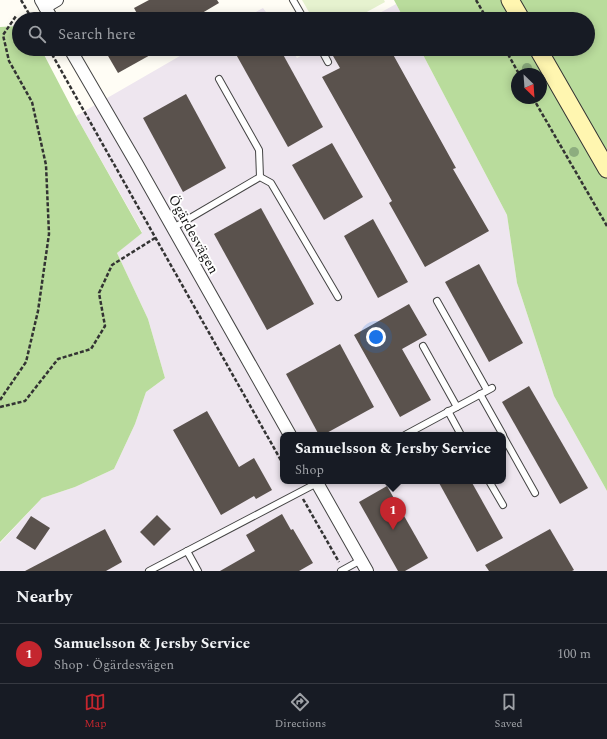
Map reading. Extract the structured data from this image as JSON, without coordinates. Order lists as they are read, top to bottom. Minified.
{"streets":{"street":["Ögärdesvägen"]},"north":"bottom right","page":{"search":"Search here","popup":["Samuelsson & Jersby Service","Shop"],"pins":"1","heading":"Nearby","list":[{"mark":"1","name":"Samuelsson & Jersby Service","note":"Shop · Ögärdesvägen","value":"100 m"}],"nav":["Map","Directions","Saved"]}}
